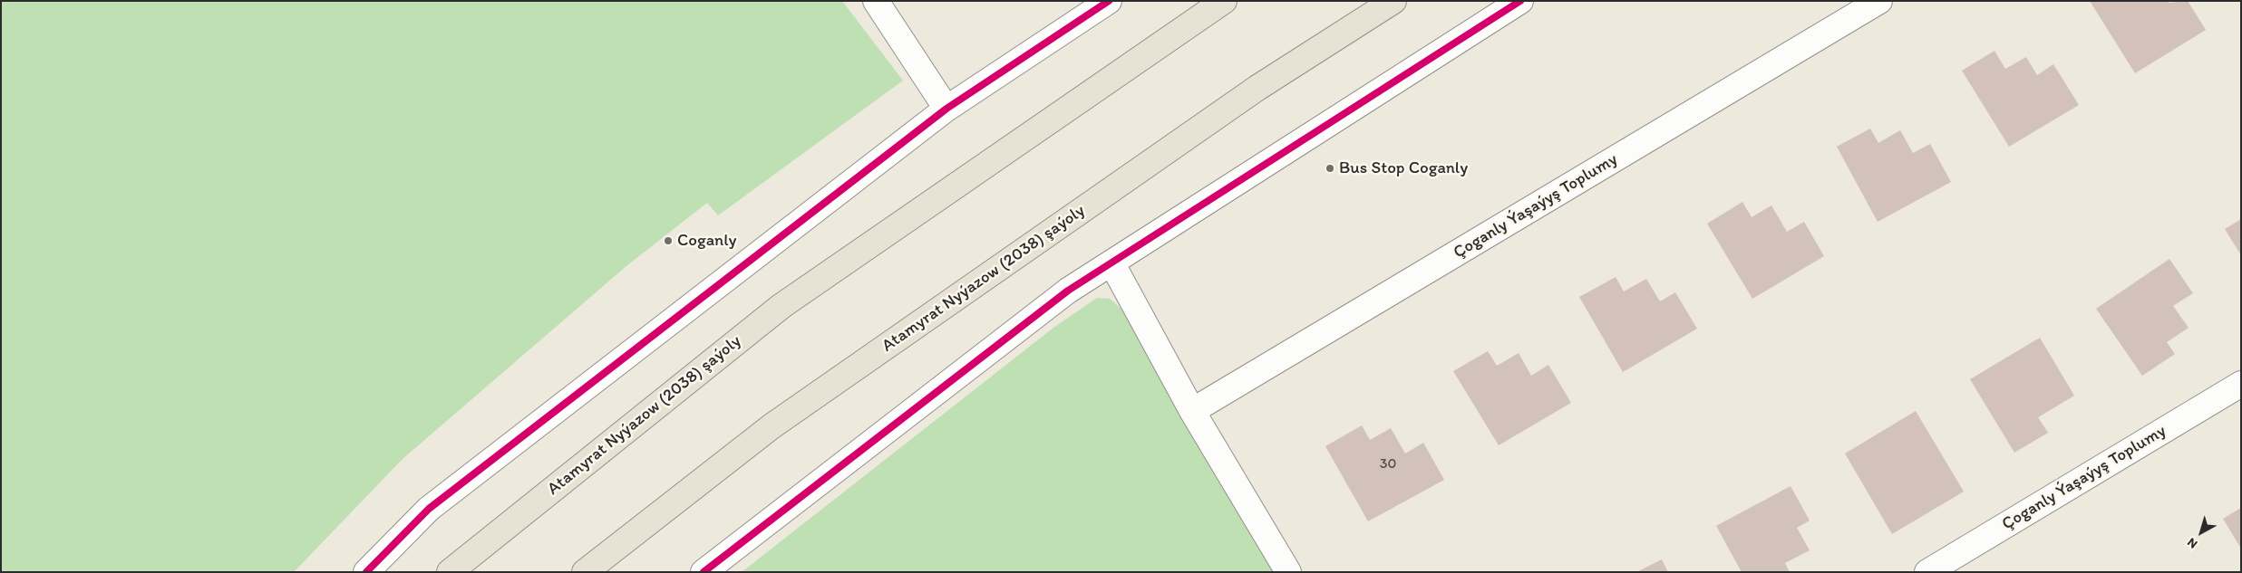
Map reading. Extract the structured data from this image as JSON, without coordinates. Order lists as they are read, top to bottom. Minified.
{"streets":{"main road":["Atamyrat Nyýazow (2038) şaýoly"],"street":["Çoganly Ýaşaýyş Toplumy"]},"places":["Bus Stop Coganly","Coganly"],"house_numbers":["30"],"north":"bottom left"}
